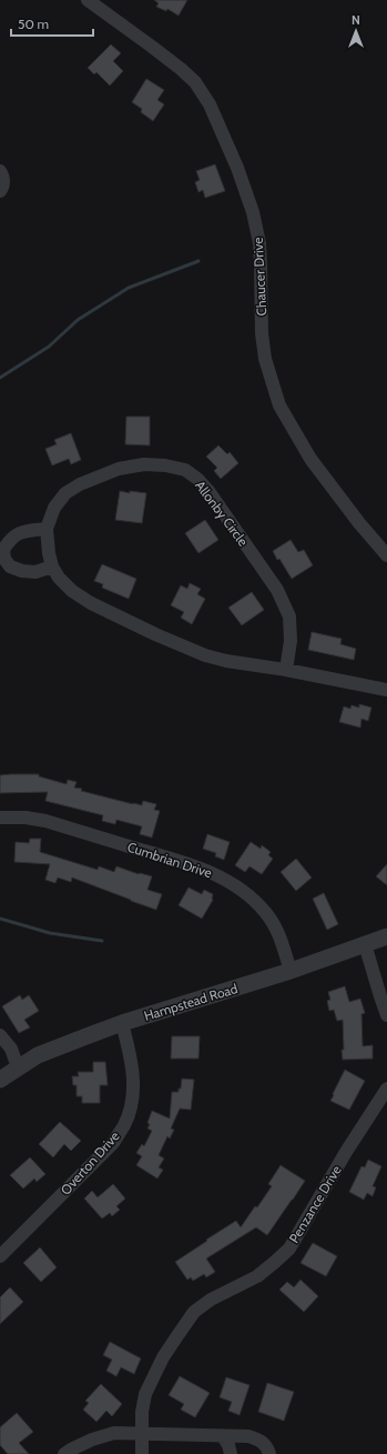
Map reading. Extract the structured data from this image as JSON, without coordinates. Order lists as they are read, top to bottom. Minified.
{"streets":{"street":["Chaucer Drive","Allonby Circle","Cumbrian Drive","Hampstead Road","Overton Drive","Penzance Drive"]},"crossings":[["Cumbrian Drive","Hampstead Road"],["Hampstead Road","Overton Drive"]],"scale_bar":"50 m","north":"top"}
